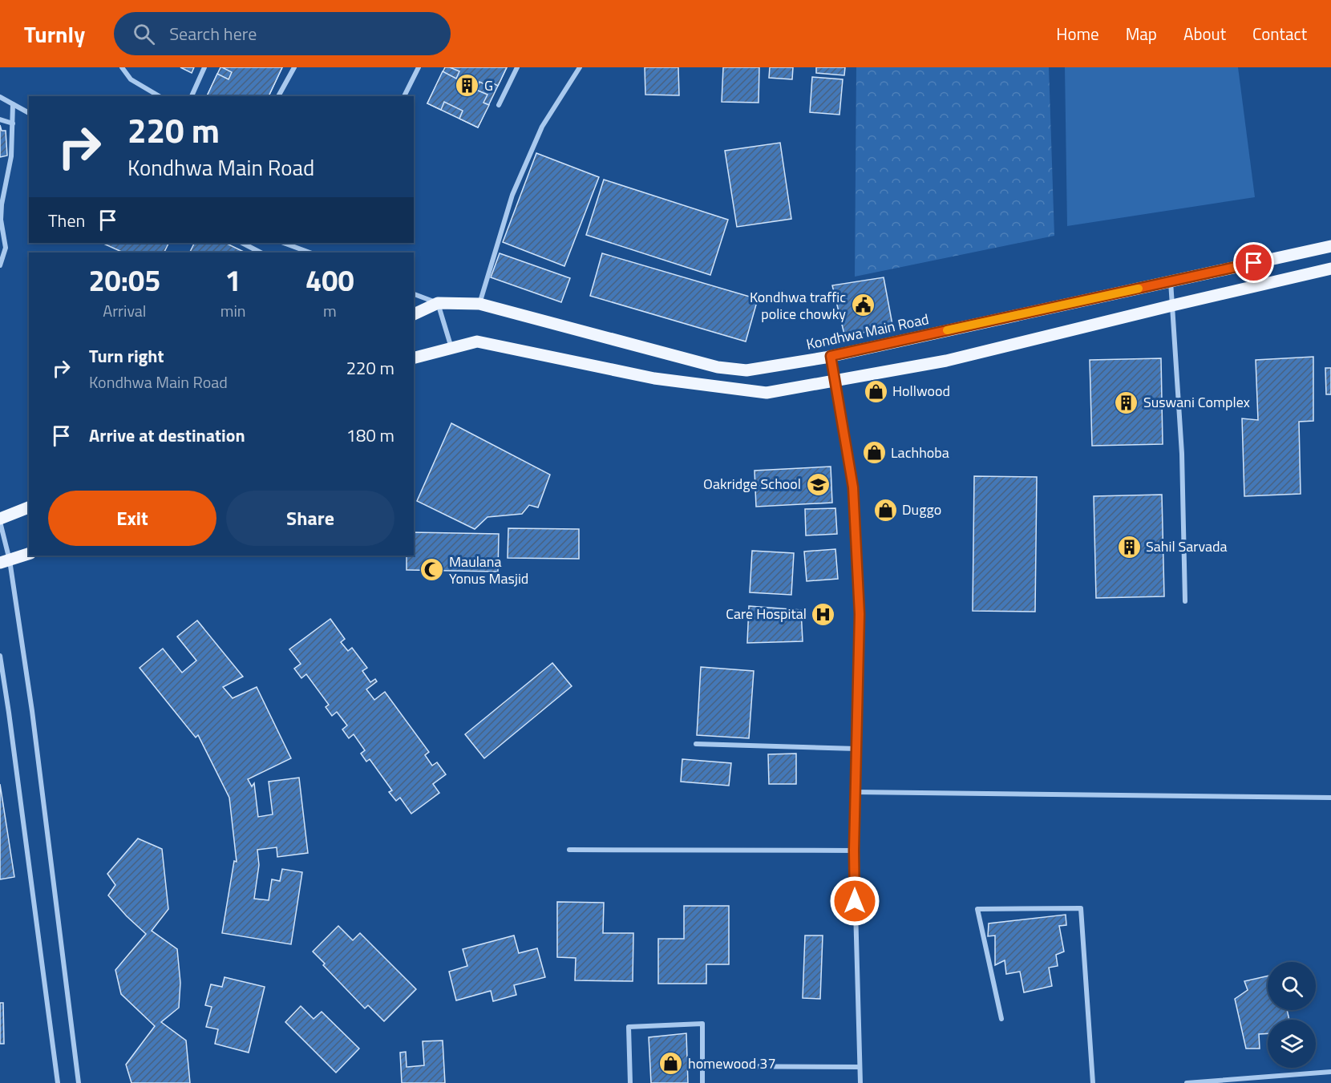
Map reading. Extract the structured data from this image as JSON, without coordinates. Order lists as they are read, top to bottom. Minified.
{"streets":{"main road":["Kondhwa Main Road"]},"places":{"building":["G","Suswani Complex","Sahil Sarvada"],"public building":["Kondhwa traffic police chowky"],"shop":["Hollwood","Lachhoba","Duggo","homewood 37"],"school or university":["Oakridge School"],"mosque":["Maulana Yonus Masjid"],"hospital":["Care Hospital"]},"page":{"header":"Turnly","search":"Search here","nav":["Home","Map","About","Contact"],"turn":["220 m","Kondhwa Main Road"],"then":"Then","eta":["20:05","Arrival","1","min","400","m"],"list":[{"name":"Turn right","note":"Kondhwa Main Road","value":"220 m"},{"name":"Arrive at destination","value":"180 m"}],"buttons":["Exit","Share"]}}
